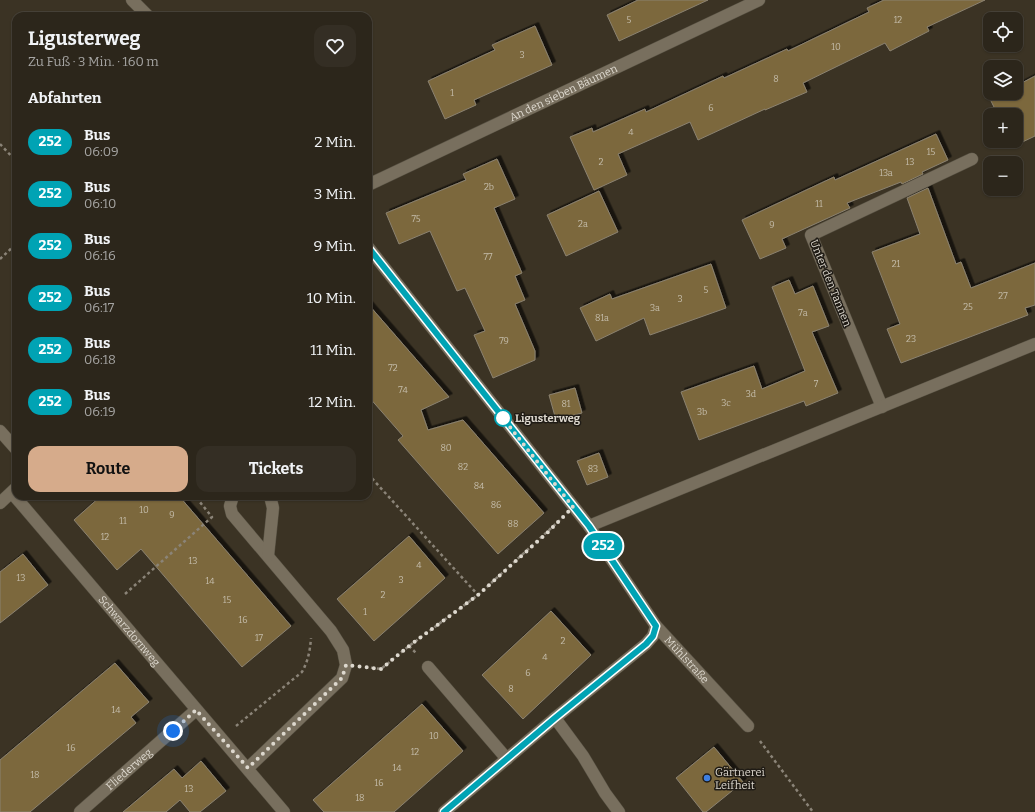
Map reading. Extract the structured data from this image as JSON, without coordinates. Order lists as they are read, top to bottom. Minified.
{"streets":{"street":["An den sieben Bäumen","Unter den Tannen","Schwarzdornweg","Mühlstraße","Fliederweg"]},"crossings":[["Schwarzdornweg","Fliederweg"]],"places":["Ligusterweg","Gärtnerei Leifheit"],"lines":["bus line 252"],"house_numbers":["5","12","10","3","8","1","6","4","15","2","13","13a","2b","11","75","2a","9","77","21","5","27","3","25","3a","7a","81a","23","79","72","7","74","3d","3c","81","3b","80","82","83","84","86","10","9","11","88","12","13","4","13","3","14","2","15","1","16","17","2","4","6","8","14","10","16","12","14","18","16","13","18"],"page":{"on_map":"252","map_buttons":["+","−"],"heading":[["Ligusterweg","Zu Fuß · 3 Min. · 160 m"],"Abfahrten"],"list":[{"mark":"252","name":"Bus","note":"06:09","value":"2 Min."},{"mark":"252","name":"Bus","note":"06:10","value":"3 Min."},{"mark":"252","name":"Bus","note":"06:16","value":"9 Min."},{"mark":"252","name":"Bus","note":"06:17","value":"10 Min."},{"mark":"252","name":"Bus","note":"06:18","value":"11 Min."},{"mark":"252","name":"Bus","note":"06:19","value":"12 Min."}],"buttons":["Route","Tickets"]}}
